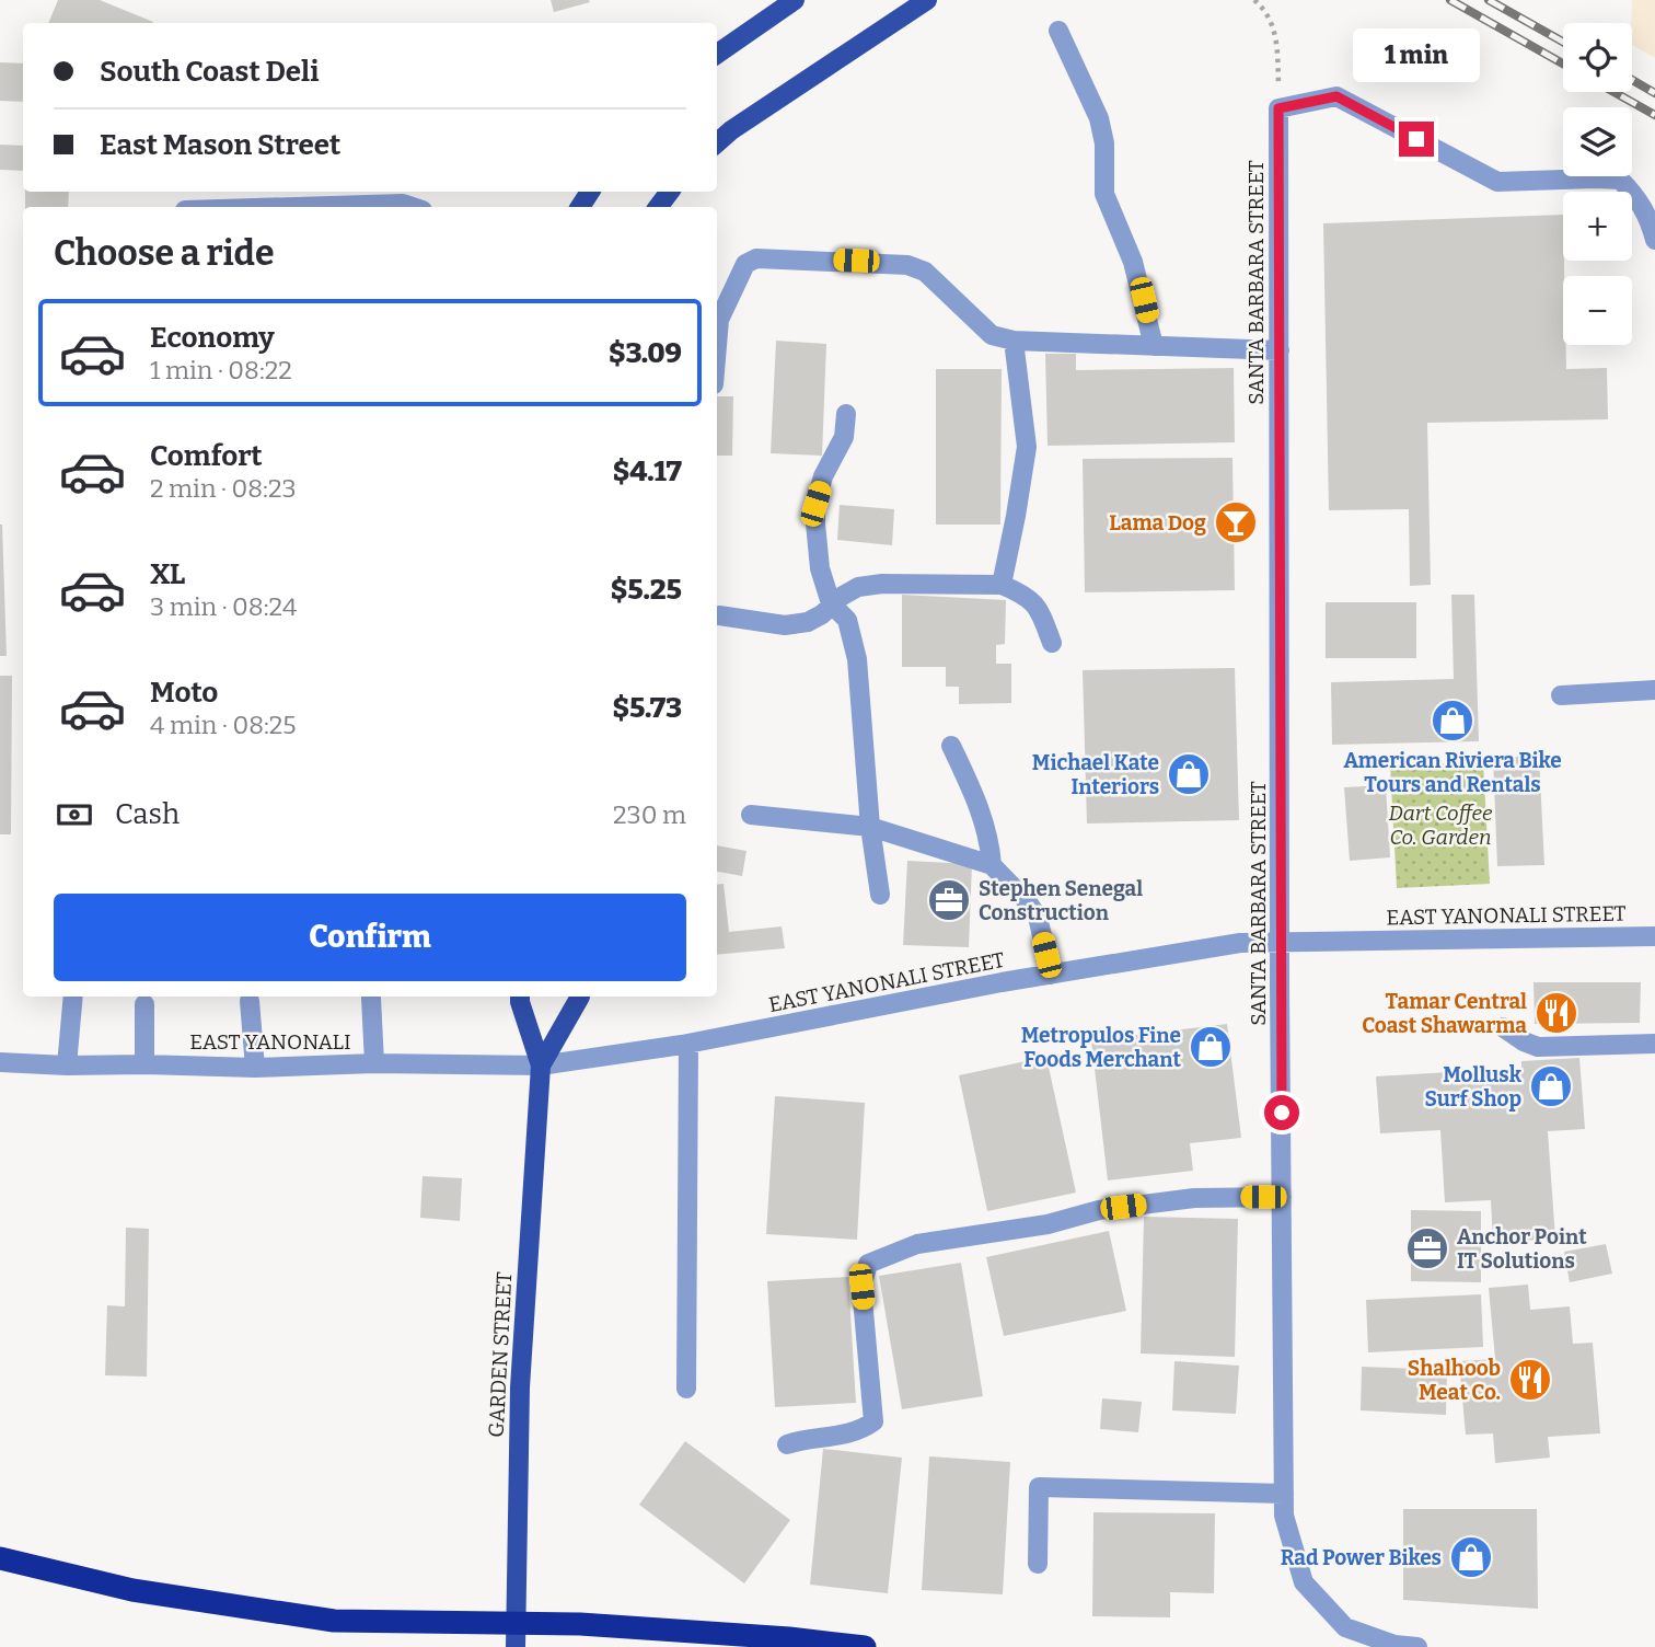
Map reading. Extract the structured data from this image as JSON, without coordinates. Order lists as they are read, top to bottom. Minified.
{"streets":{"main road":["GARDEN STREET"],"street":["SANTA BARBARA STREET","EAST YANONALI STREET","EAST YANONALI"]},"crossings":[["SANTA BARBARA STREET","EAST YANONALI STREET"],["EAST YANONALI STREET","EAST YANONALI"],["EAST YANONALI STREET","GARDEN STREET"],["EAST YANONALI","GARDEN STREET"]],"parks":["Dart Coffee Co. Garden"],"places":{"bar":["Lama Dog"],"shop":["American Riviera Bike Tours and Rentals","Michael Kate Interiors","Metropulos Fine Foods Merchant","Mollusk Surf Shop","Rad Power Bikes"],"office":["Stephen Senegal Construction","Anchor Point IT Solutions"],"restaurant":["Tamar Central Coast Shawarma","Shalhoob Meat Co."]},"page":{"map_buttons":["+","−"],"banner":["South Coast Deli","East Mason Street"],"bubble":"1 min","heading":"Choose a ride","list":[{"name":"Economy","note":"1 min · 08:22","value":"$3.09"},{"name":"Comfort","note":"2 min · 08:23","value":"$4.17"},{"name":"XL","note":"3 min · 08:24","value":"$5.25"},{"name":"Moto","note":"4 min · 08:25","value":"$5.73"}],"pay":["Cash","230 m"],"buttons":"Confirm"}}
